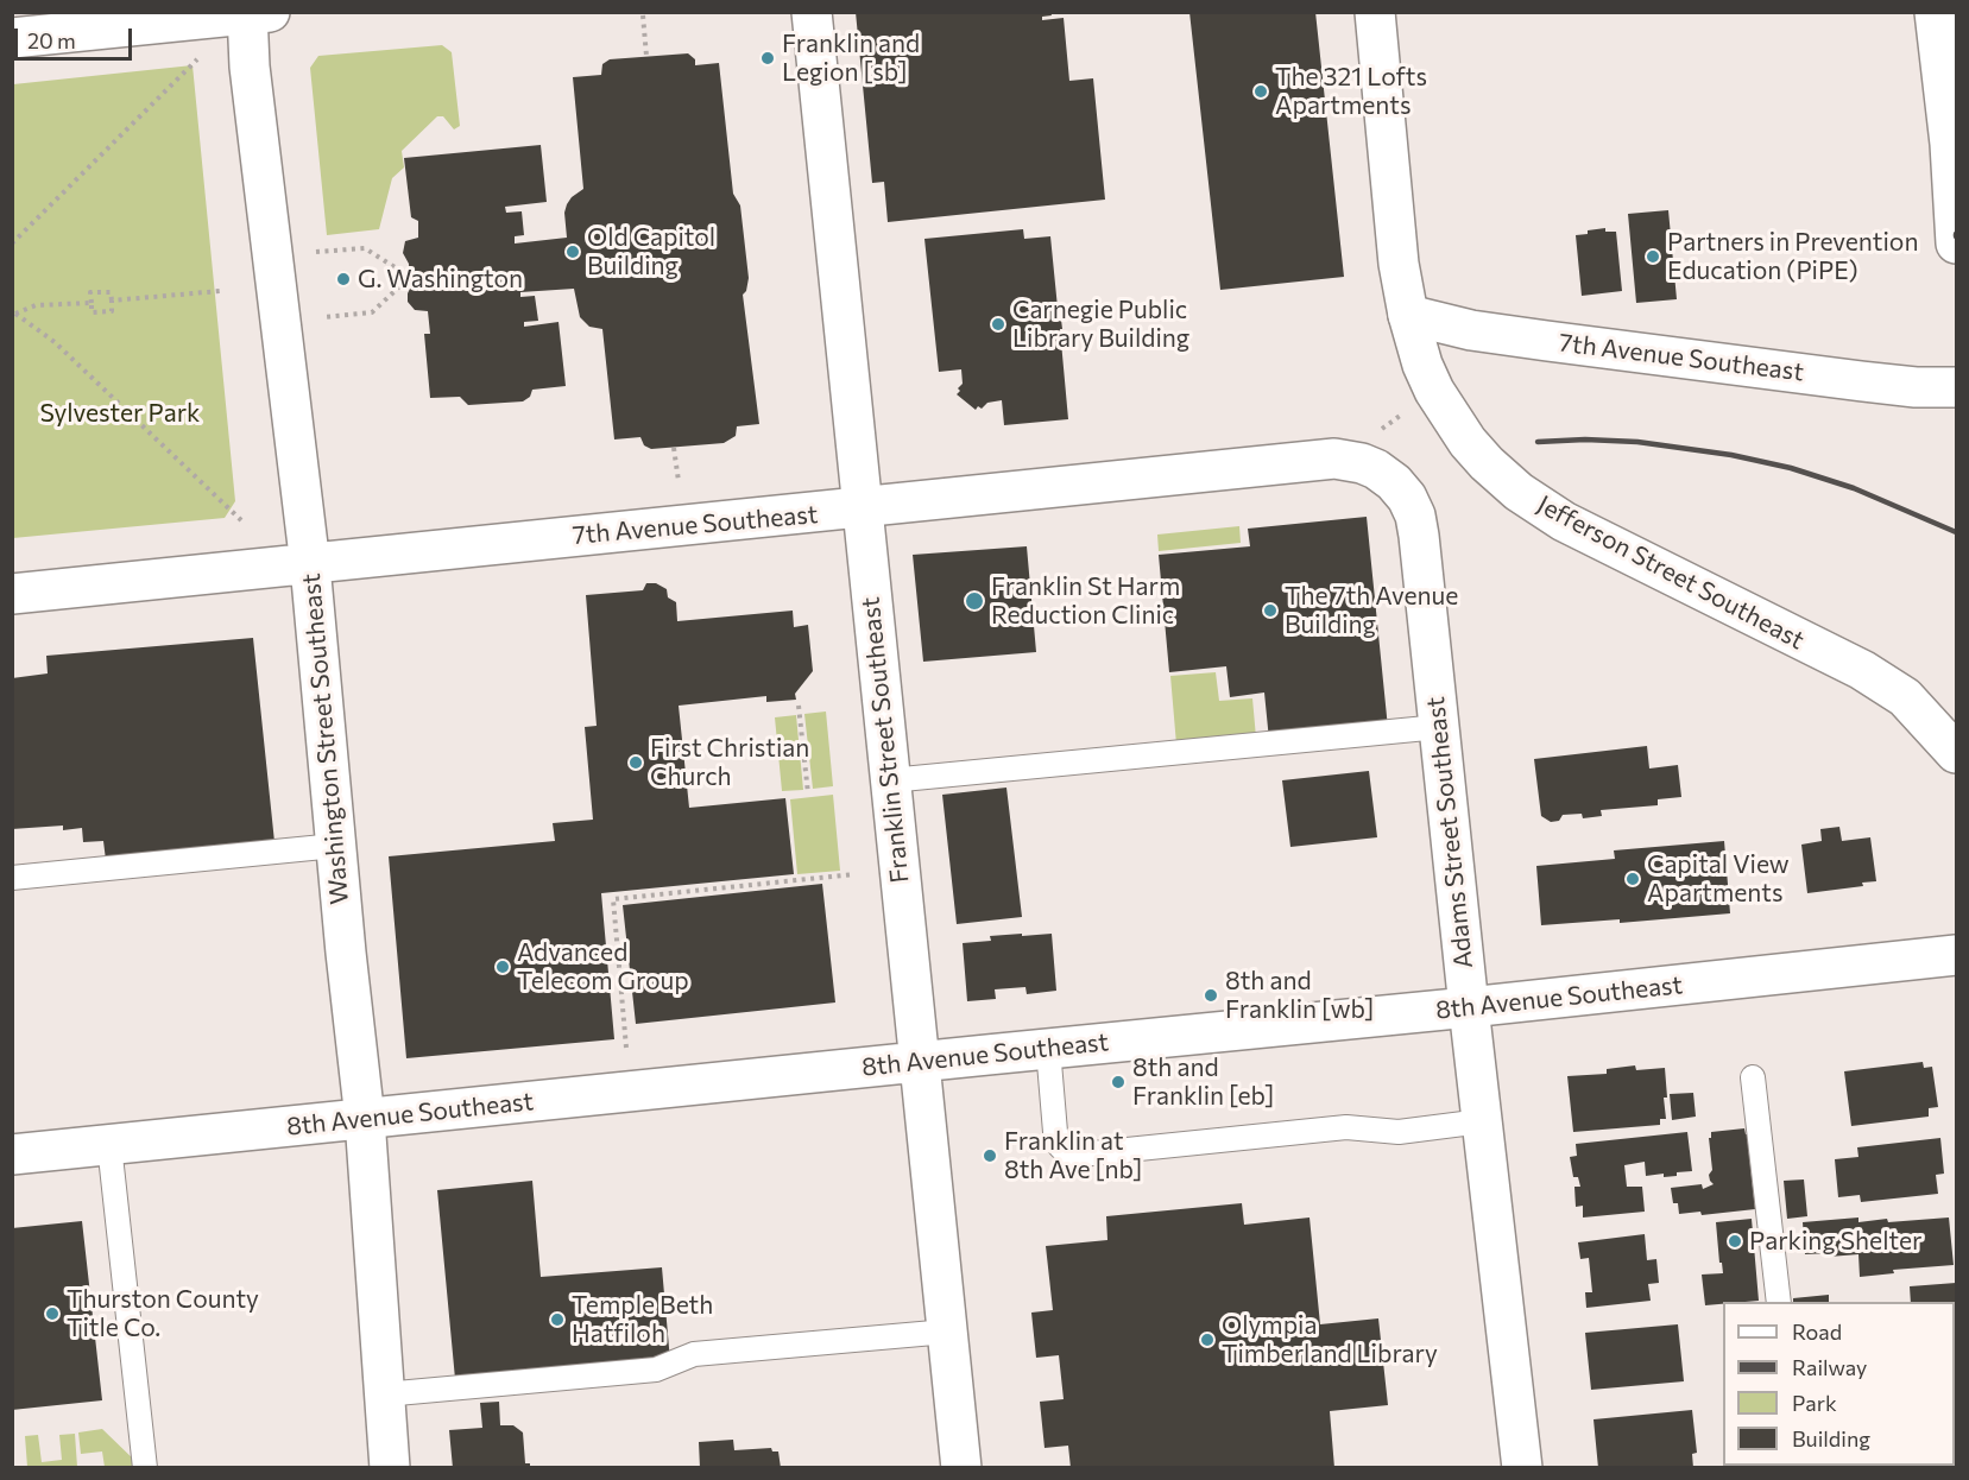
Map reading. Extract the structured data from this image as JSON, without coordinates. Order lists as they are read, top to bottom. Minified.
{"streets":{"street":["7th Avenue Southeast","Jefferson Street Southeast","Washington Street Southeast","Franklin Street Southeast","Adams Street Southeast","8th Avenue Southeast"]},"crossings":[["7th Avenue Southeast","Jefferson Street Southeast"],["7th Avenue Southeast","Washington Street Southeast"],["7th Avenue Southeast","Franklin Street Southeast"],["7th Avenue Southeast","Adams Street Southeast"],["Washington Street Southeast","8th Avenue Southeast"],["Franklin Street Southeast","8th Avenue Southeast"],["Adams Street Southeast","8th Avenue Southeast"]],"parks":["Sylvester Park"],"places":["Franklin and Legion [sb]","The 321 Lofts Apartments","Old Capitol Building","Partners in Prevention Education (PiPE)","G. Washington","Carnegie Public Library Building","Franklin St Harm Reduction Clinic","The 7th Avenue Building","First Christian Church","Capital View Apartments","Advanced Telecom Group","8th and Franklin [wb]","8th and Franklin [eb]","Franklin at 8th Ave [nb]","Parking Shelter","Thurston County Title Co.","Temple Beth Hatfiloh","Olympia Timberland Library"],"legend":["Road","Railway","Park","Building"],"scale_bar":"20 m"}
